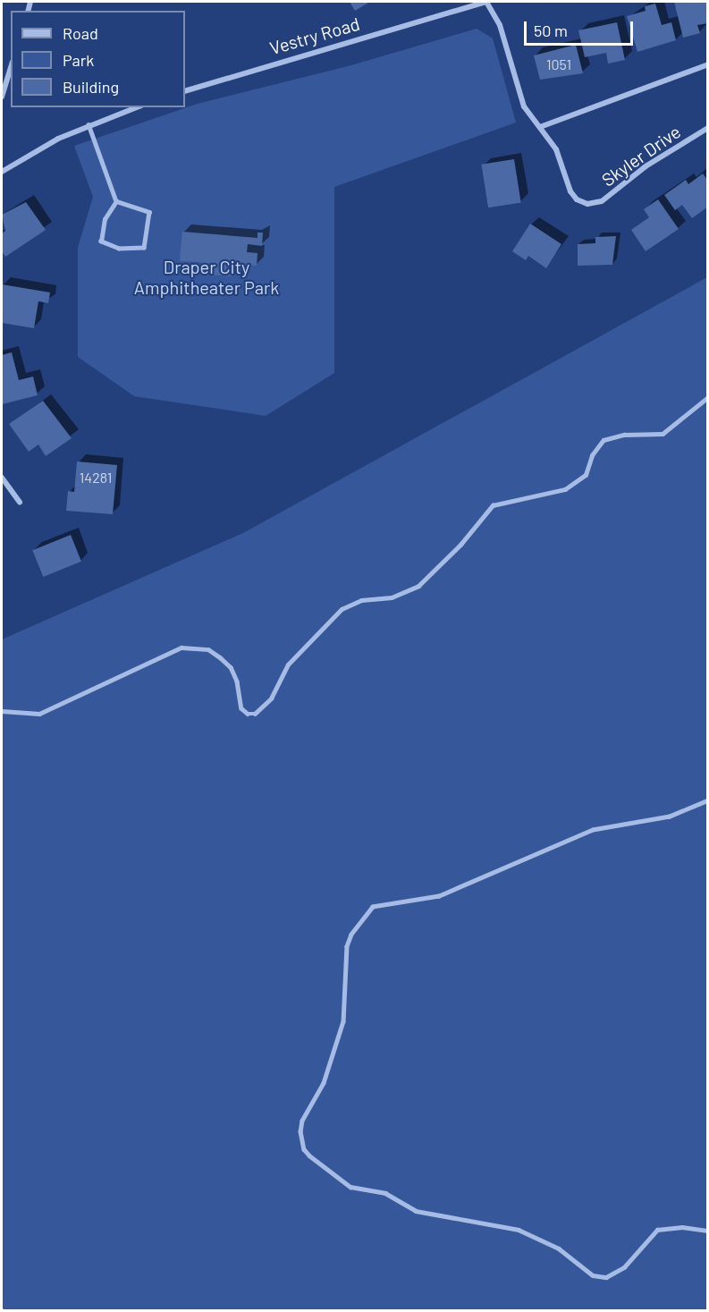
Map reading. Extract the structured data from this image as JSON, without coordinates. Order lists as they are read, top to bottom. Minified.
{"streets":{"street":["Vestry Road","Skyler Drive"]},"crossings":[["Vestry Road","Skyler Drive"]],"parks":["Draper City Amphitheater Park"],"house_numbers":["1051","14281"],"legend":["Road","Park","Building"],"scale_bar":"50 m"}
